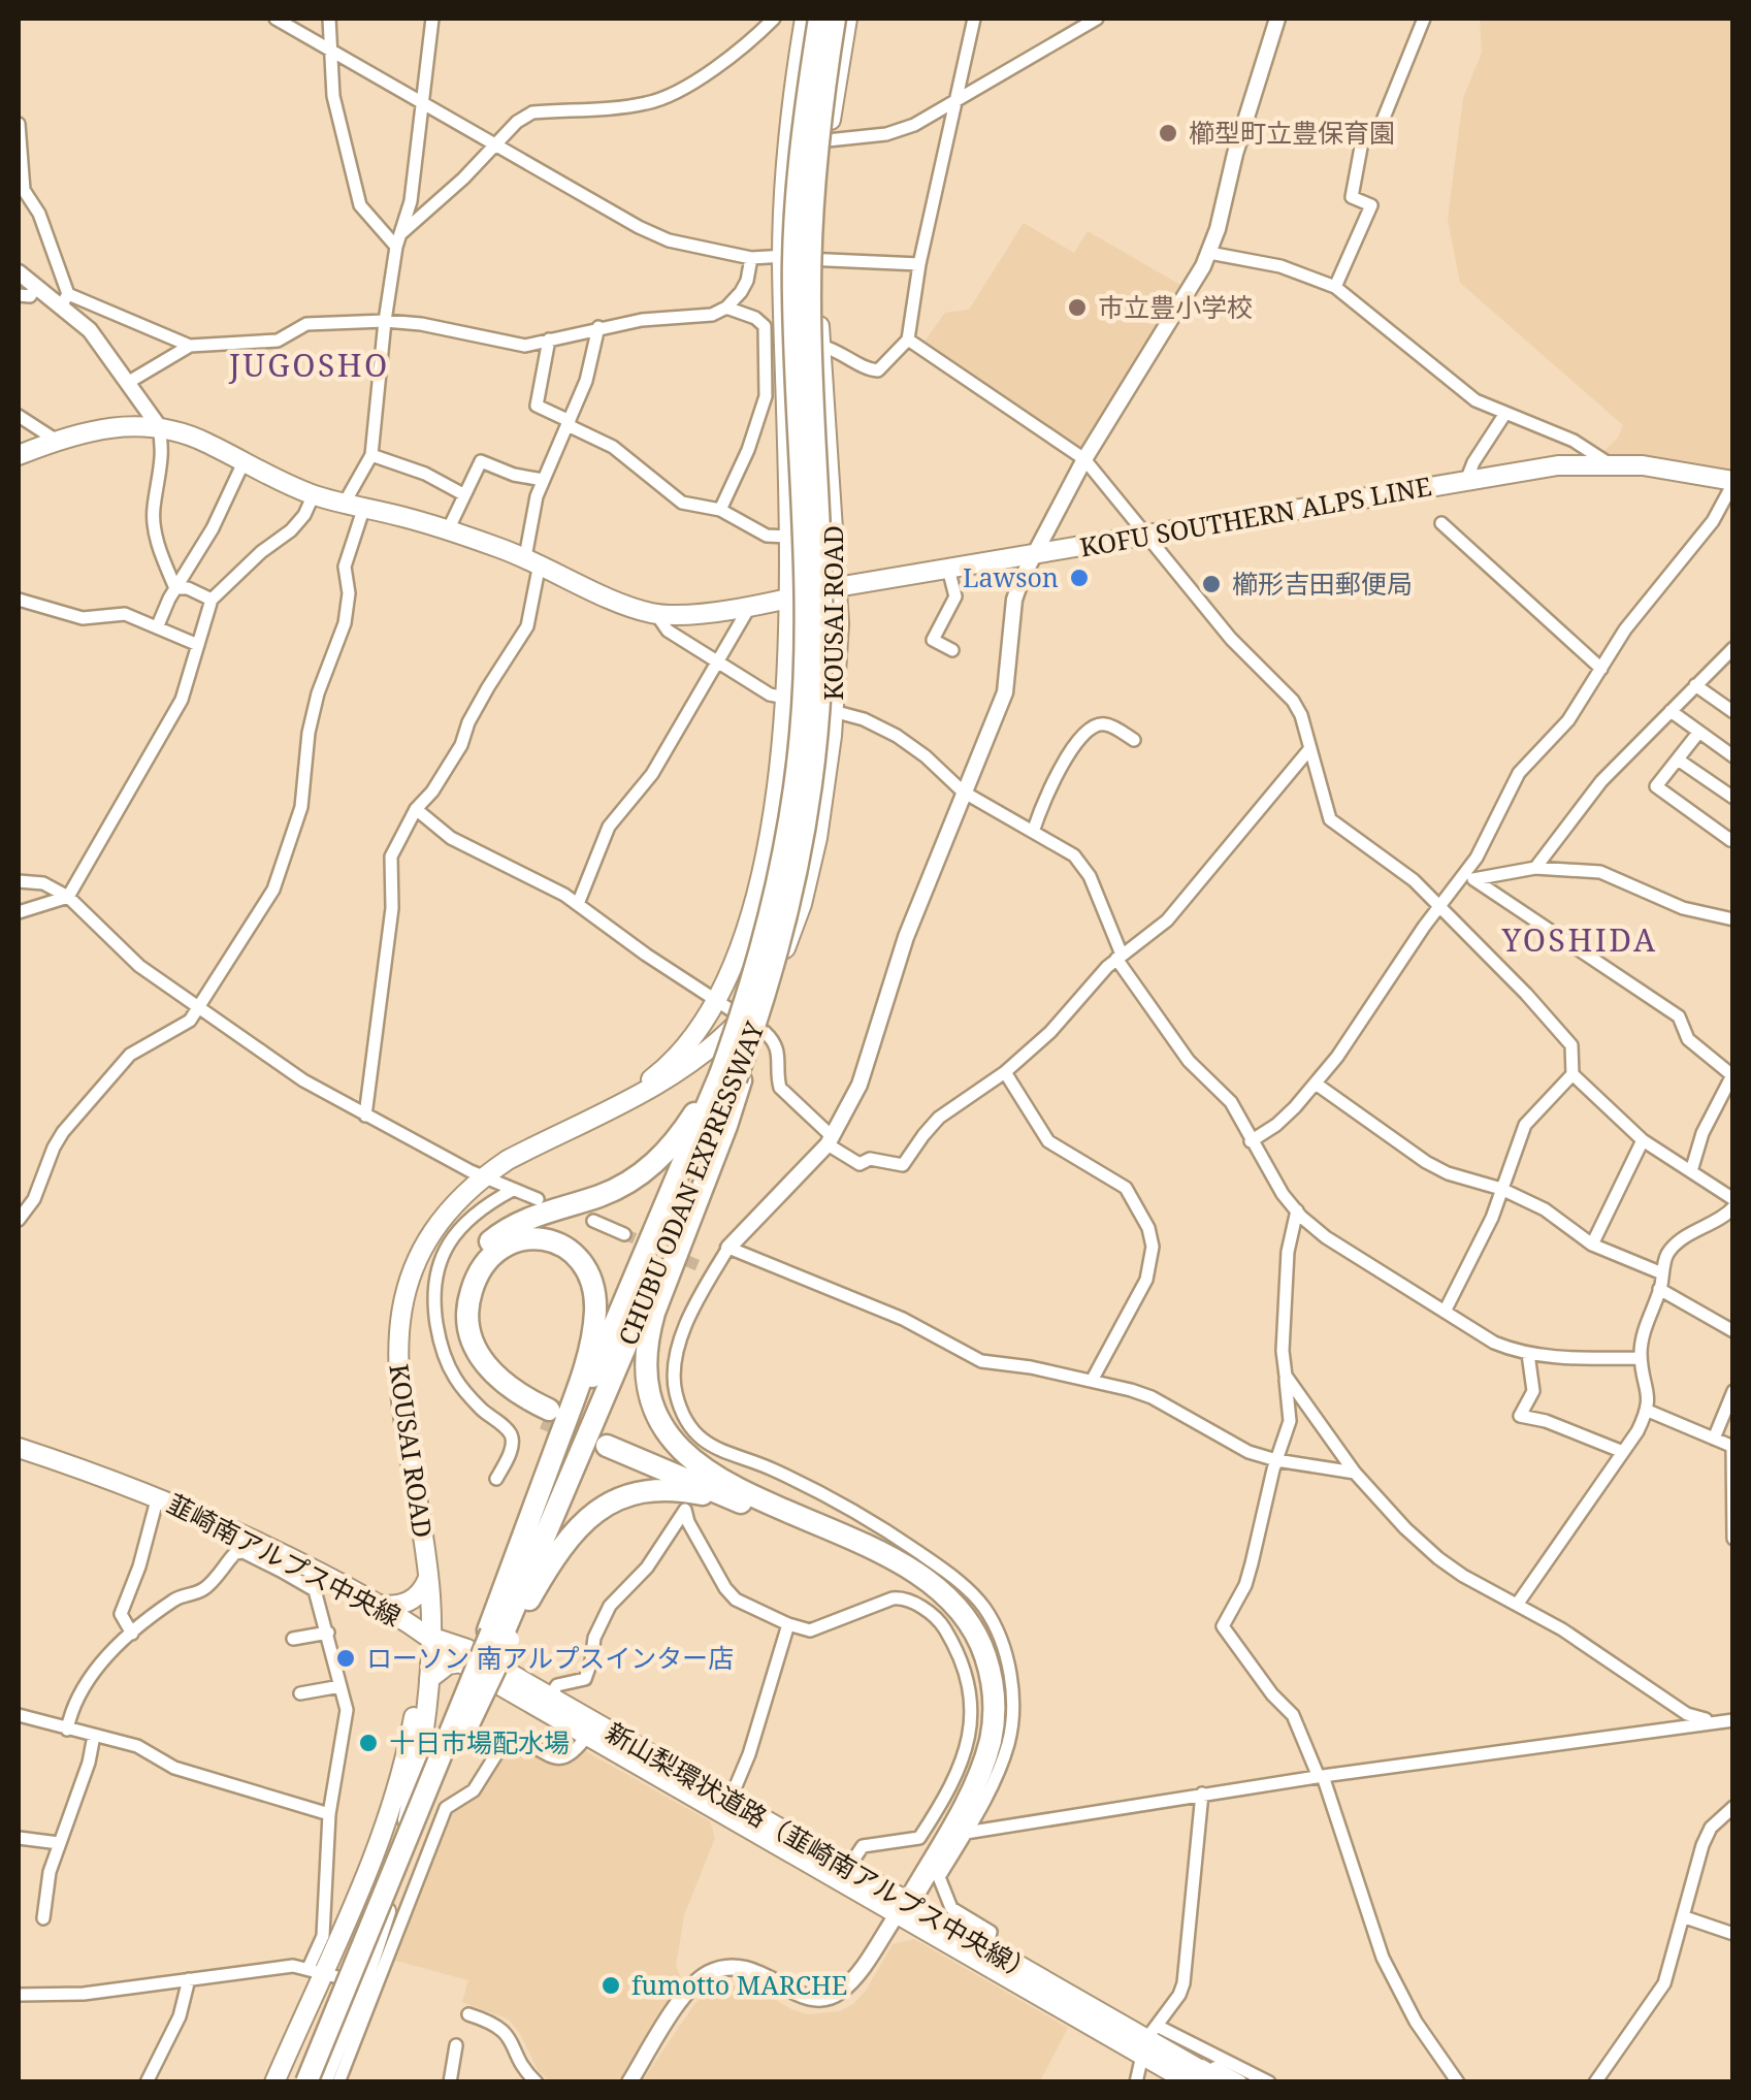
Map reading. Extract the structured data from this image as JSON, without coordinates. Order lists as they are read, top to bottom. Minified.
{"streets":{"highway":["CHUBU ODAN EXPRESSWAY","新山梨環状道路（韮崎南アルプス中央線）"],"main road":["KOFU SOUTHERN ALPS LINE","KOUSAI ROAD","韮崎南アルプス中央線"]},"crossings":[["KOFU SOUTHERN ALPS LINE","KOUSAI ROAD"],["KOUSAI ROAD","韮崎南アルプス中央線"],["KOUSAI ROAD","新山梨環状道路（韮崎南アルプス中央線）"],["韮崎南アルプス中央線","新山梨環状道路（韮崎南アルプス中央線）"]],"districts":["JUGOSHO","YOSHIDA"],"places":["櫛型町立豊保育園","市立豊小学校","Lawson","櫛形吉田郵便局","ローソン 南アルプスインター店","十日市場配水場","fumotto MARCHE"]}
